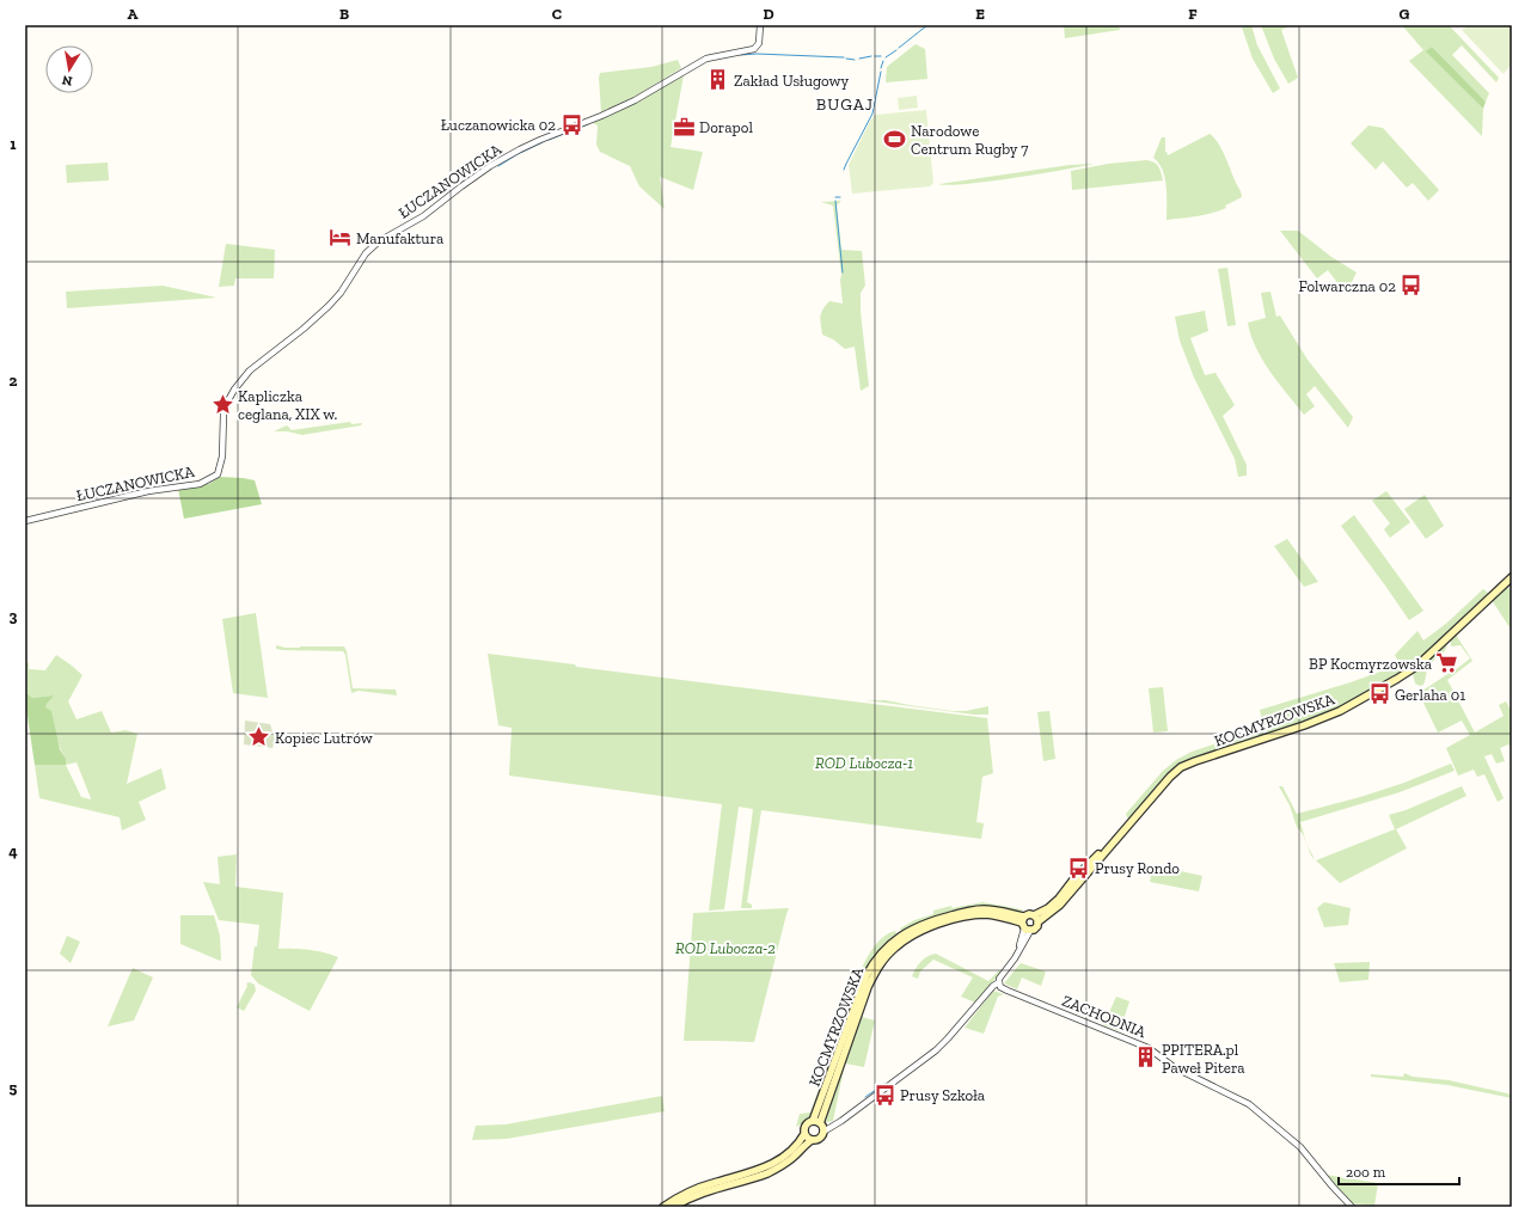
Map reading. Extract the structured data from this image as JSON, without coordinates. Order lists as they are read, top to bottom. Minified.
{"streets":{"main road":["KOCMYRZOWSKA"],"street":["ŁUCZANOWICKA","ZACHODNIA"]},"districts":["BUGAJ"],"parks":["ROD Lubocza-1","ROD Lubocza-2"],"places":{"building":["Zakład Usługowy","PPITERA.pl Paweł Pitera"],"bus stop":["Łuczanowicka 02","Folwarczna 02","Gerlaha 01","Prusy Rondo","Prusy Szkoła"],"office":["Dorapol"],"sports":["Narodowe Centrum Rugby 7"],"hotel":["Manufaktura"],"place":["Kapliczka ceglana, XIX w.","Kopiec Lutrów"],"supermarket":["BP Kocmyrzowska"]},"scale_bar":"200 m","north":"bottom","grid":{"columns":["A","B","C","D","E","F","G"],"rows":["1","2","3","4","5"]}}
